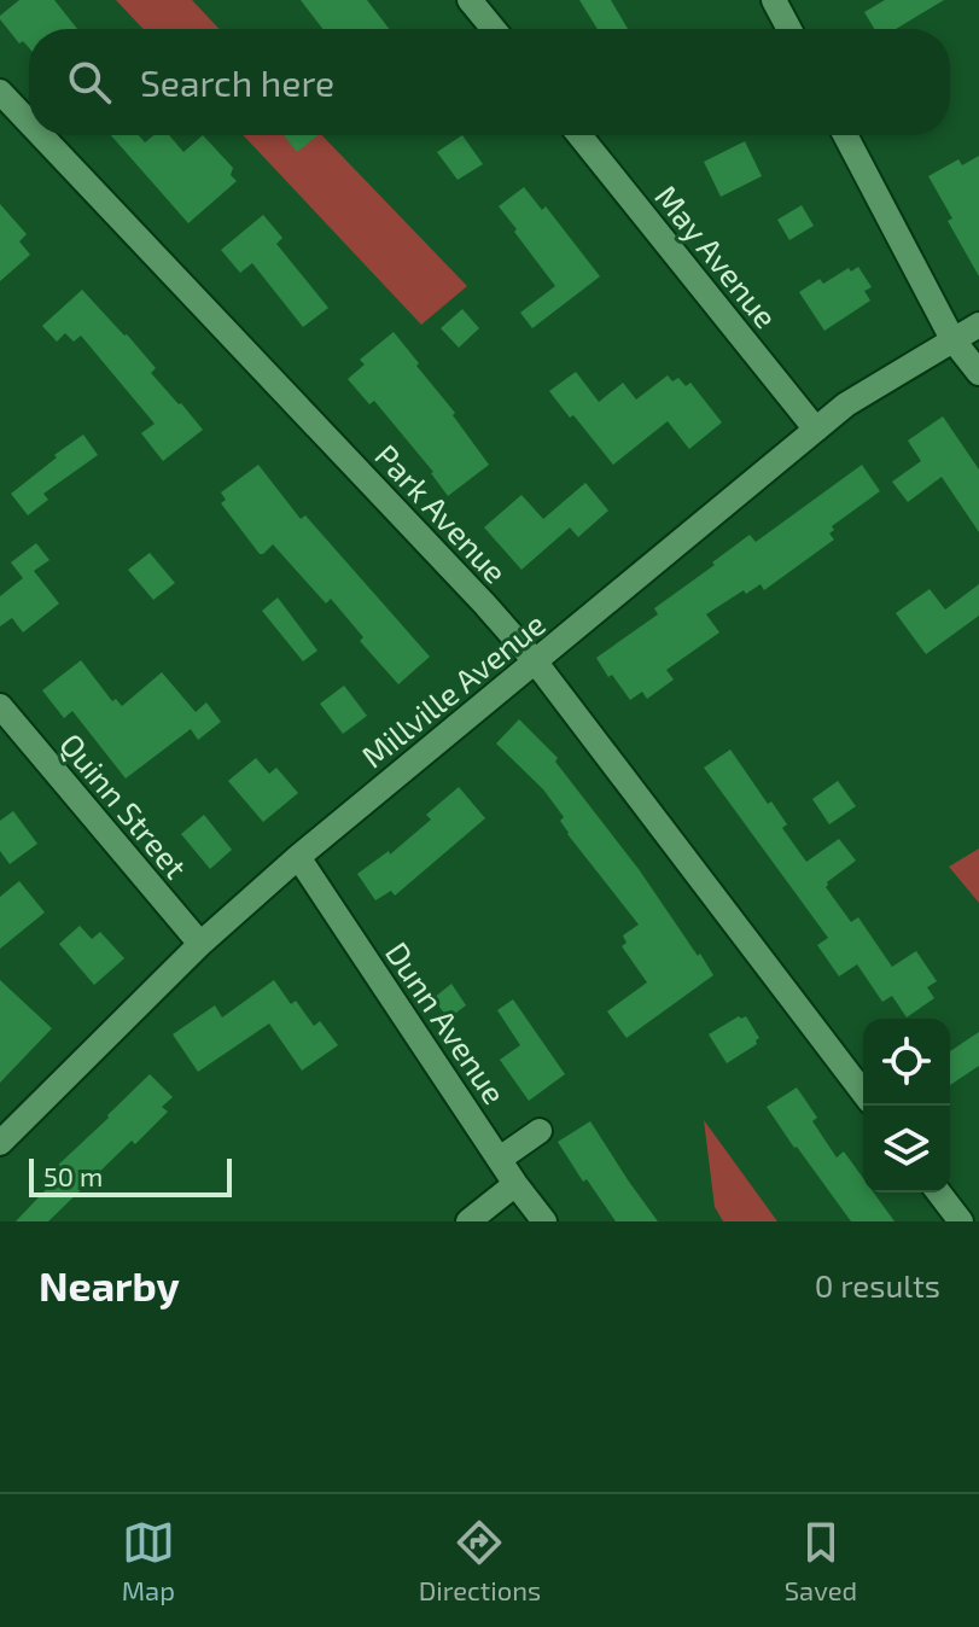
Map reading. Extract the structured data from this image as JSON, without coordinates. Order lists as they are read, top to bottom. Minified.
{"streets":{"street":["May Avenue","Park Avenue","Millville Avenue","Quinn Street","Dunn Avenue"]},"crossings":[["May Avenue","Millville Avenue"],["Park Avenue","Millville Avenue"],["Millville Avenue","Quinn Street"],["Millville Avenue","Dunn Avenue"]],"scale_bar":"50 m","page":{"search":"Search here","scale":"50 m","heading":["Nearby","0 results"],"nav":["Map","Directions","Saved"]}}
